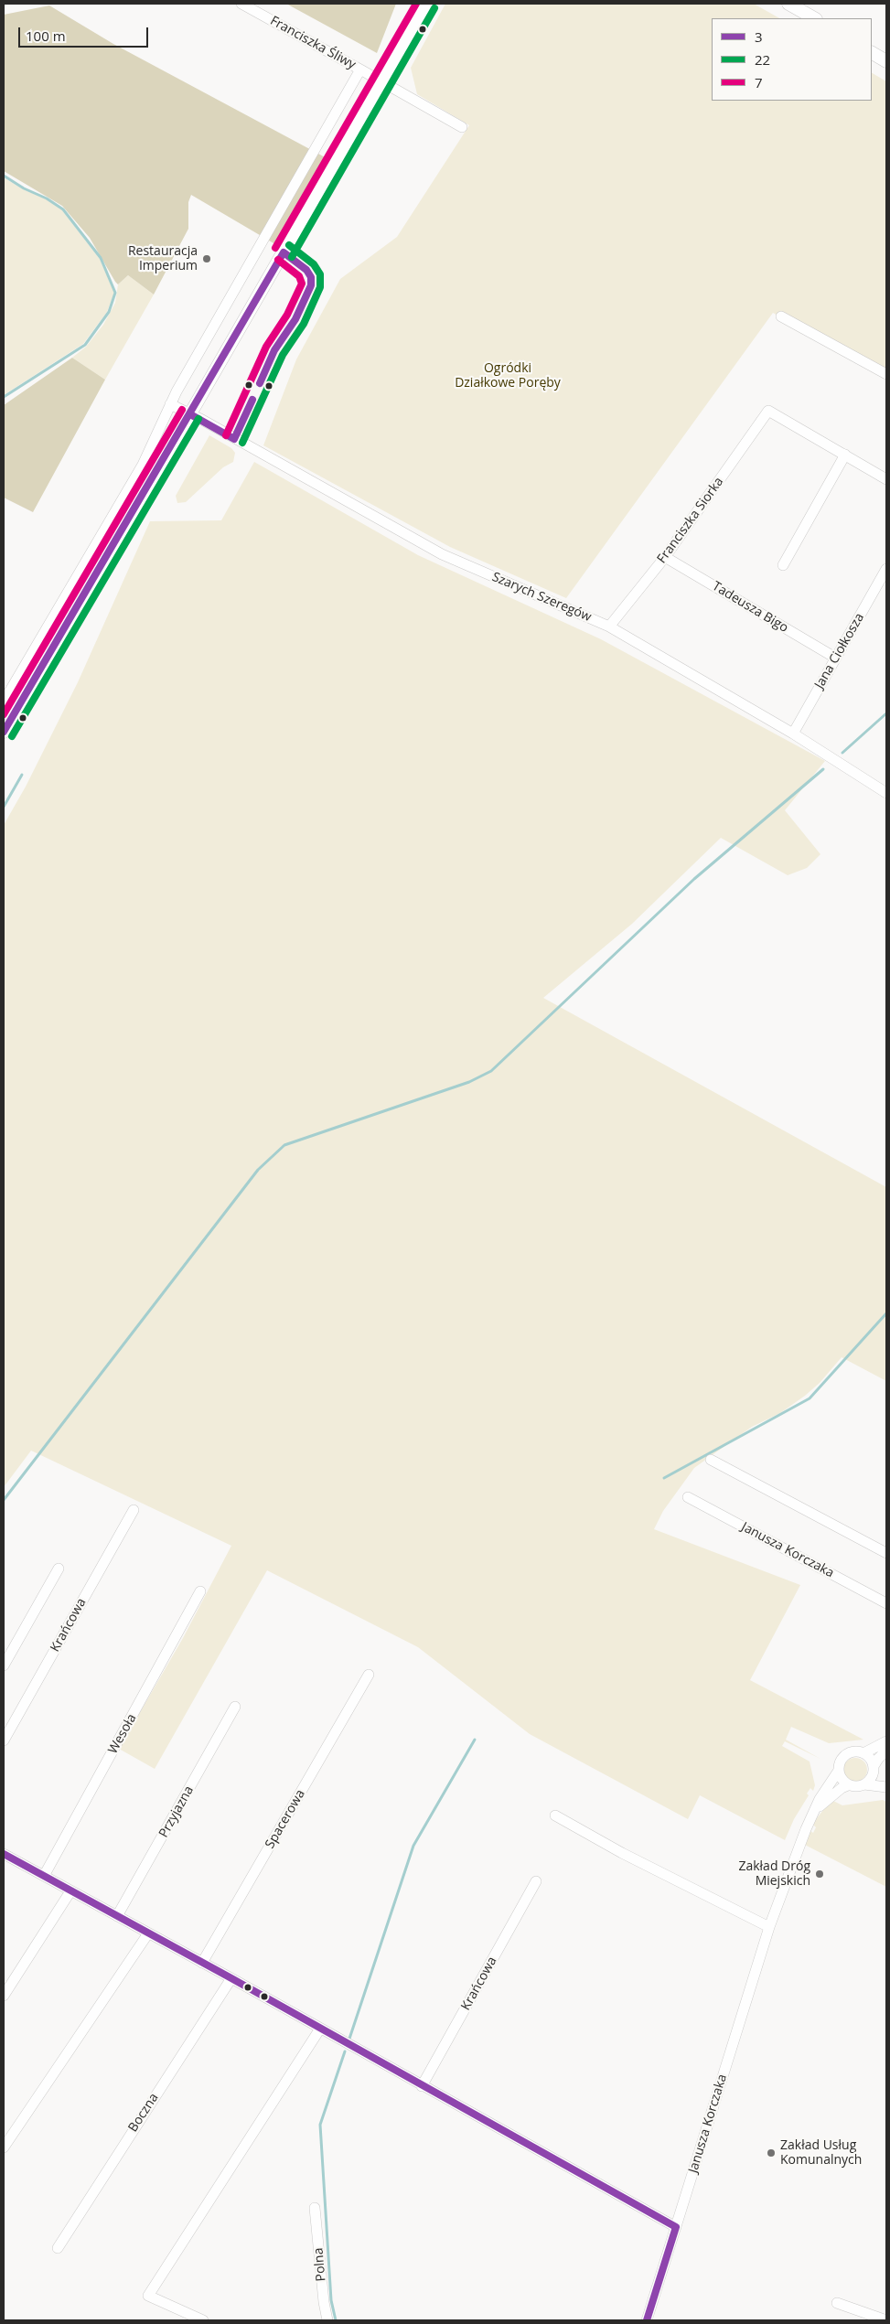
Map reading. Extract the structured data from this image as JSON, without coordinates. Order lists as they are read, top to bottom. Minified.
{"streets":{"street":["Franciszka Śliwy","Franciszka Siorka","Szarych Szeregów","Tadeusza Bigo","Jana Ciołkosza","Janusza Korczaka","Krańcowa","Wesoła","Przyjazna","Spacerowa","Boczna","Polna"]},"crossings":[["Franciszka Siorka","Szarych Szeregów"],["Franciszka Siorka","Tadeusza Bigo"],["Szarych Szeregów","Jana Ciołkosza"],["Tadeusza Bigo","Jana Ciołkosza"]],"parks":["Ogródki Działkowe Poręby"],"places":["Restauracja Imperium","Zakład Dróg Miejskich","Zakład Usług Komunalnych"],"lines":["transit line 7","transit line 22","transit line 3"],"legend":["3","22","7"],"scale_bar":"100 m"}
